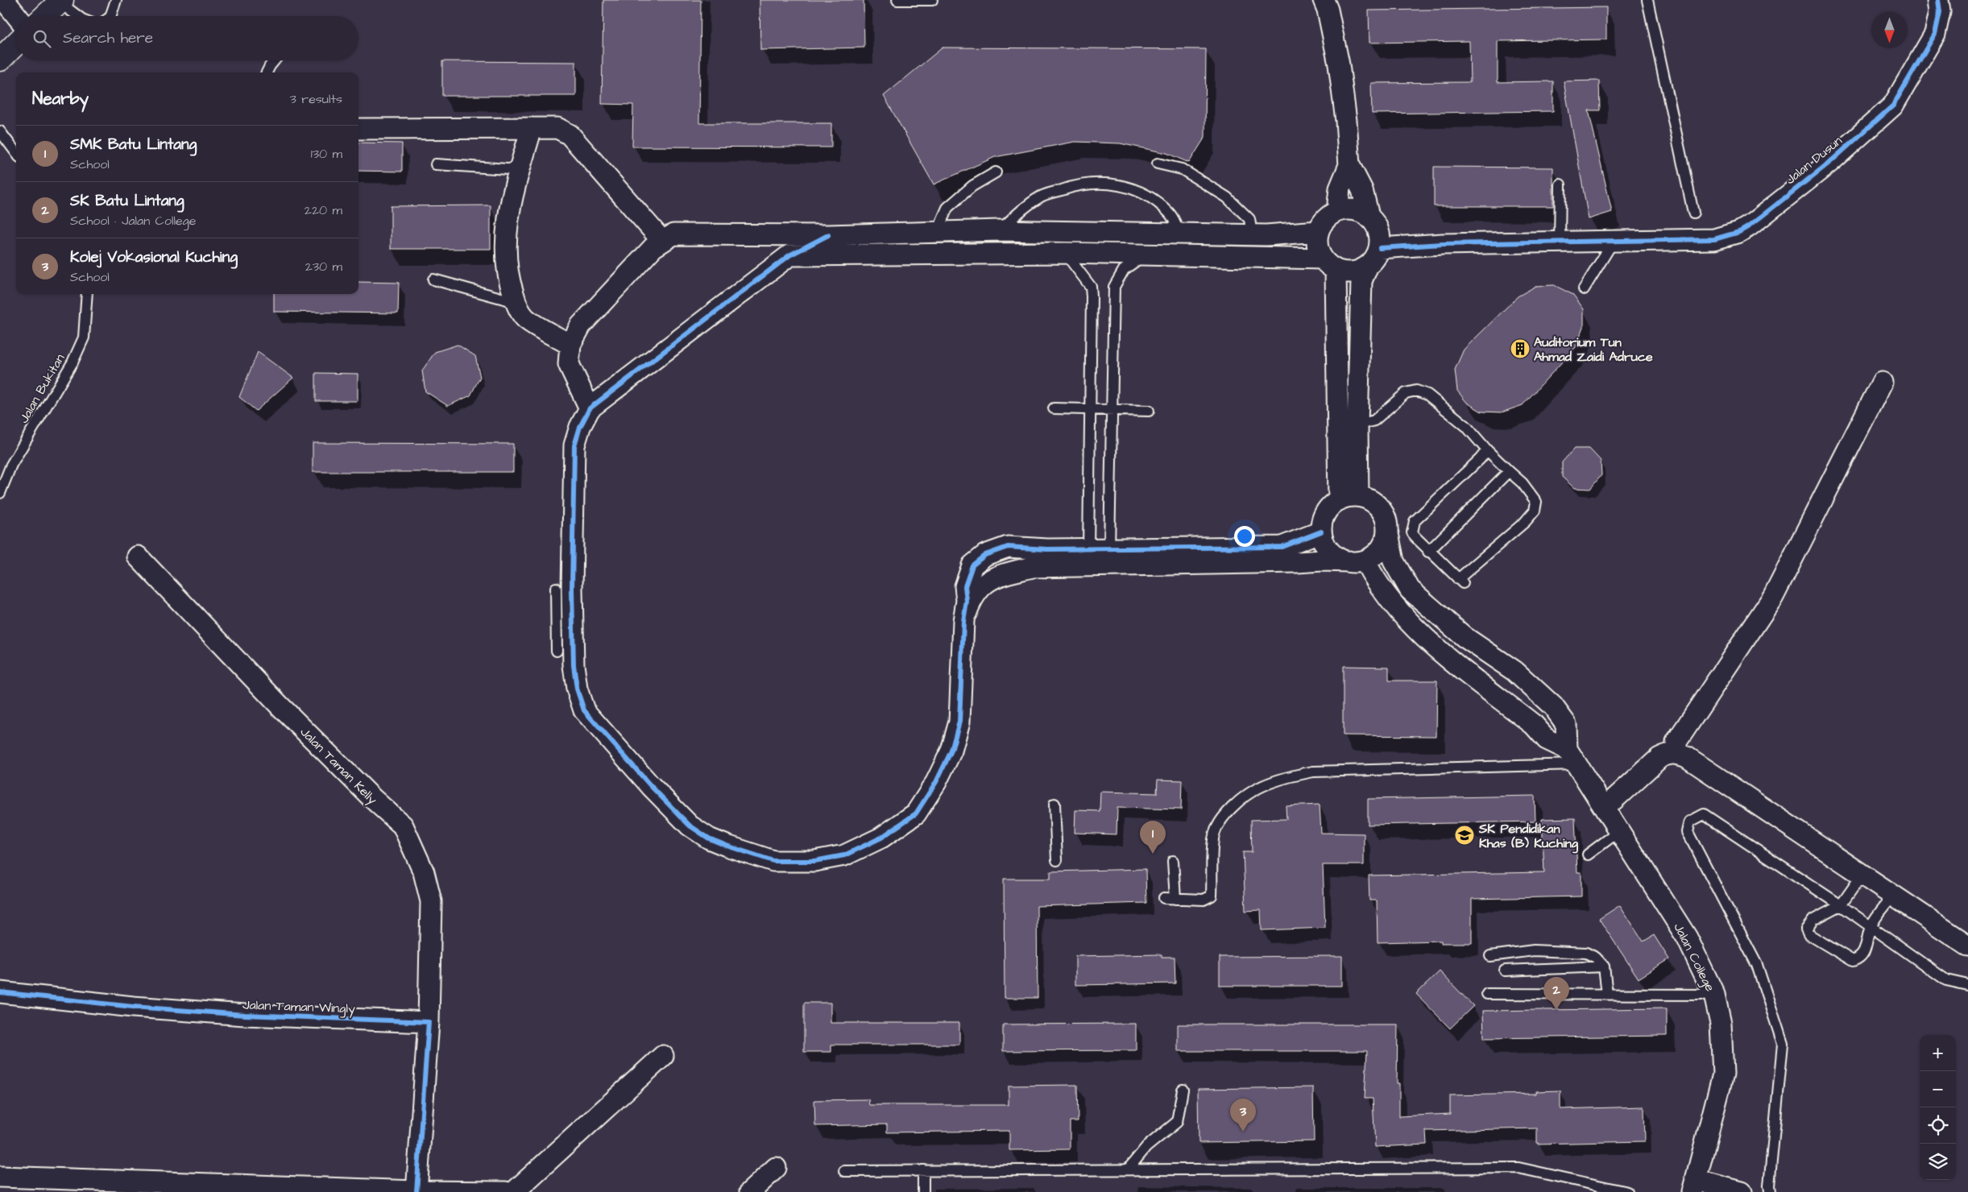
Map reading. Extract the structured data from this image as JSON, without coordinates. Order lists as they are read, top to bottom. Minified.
{"streets":{"street":["Jalan Dusun","Jalan Taman Kelly","Jalan College","Jalan Taman Wingly"],"lane":["Jalan Bukitan"]},"crossings":[["Jalan Taman Kelly","Jalan Taman Wingly"]],"places":{"building":["Auditorium Tun Ahmad Zaidi Adruce"],"school or university":["SK Pendidikan Khas (B) Kuching"]},"north":"bottom","page":{"search":"Search here","heading":["Nearby","3 results"],"list":[{"mark":"1","name":"SMK Batu Lintang","note":"School","value":"130 m"},{"mark":"2","name":"SK Batu Lintang","note":"School · Jalan College","value":"220 m"},{"mark":"3","name":"Kolej Vokasional Kuching","note":"School","value":"230 m"}],"pins":["1","2","3"],"map_buttons":["+","−"]}}
